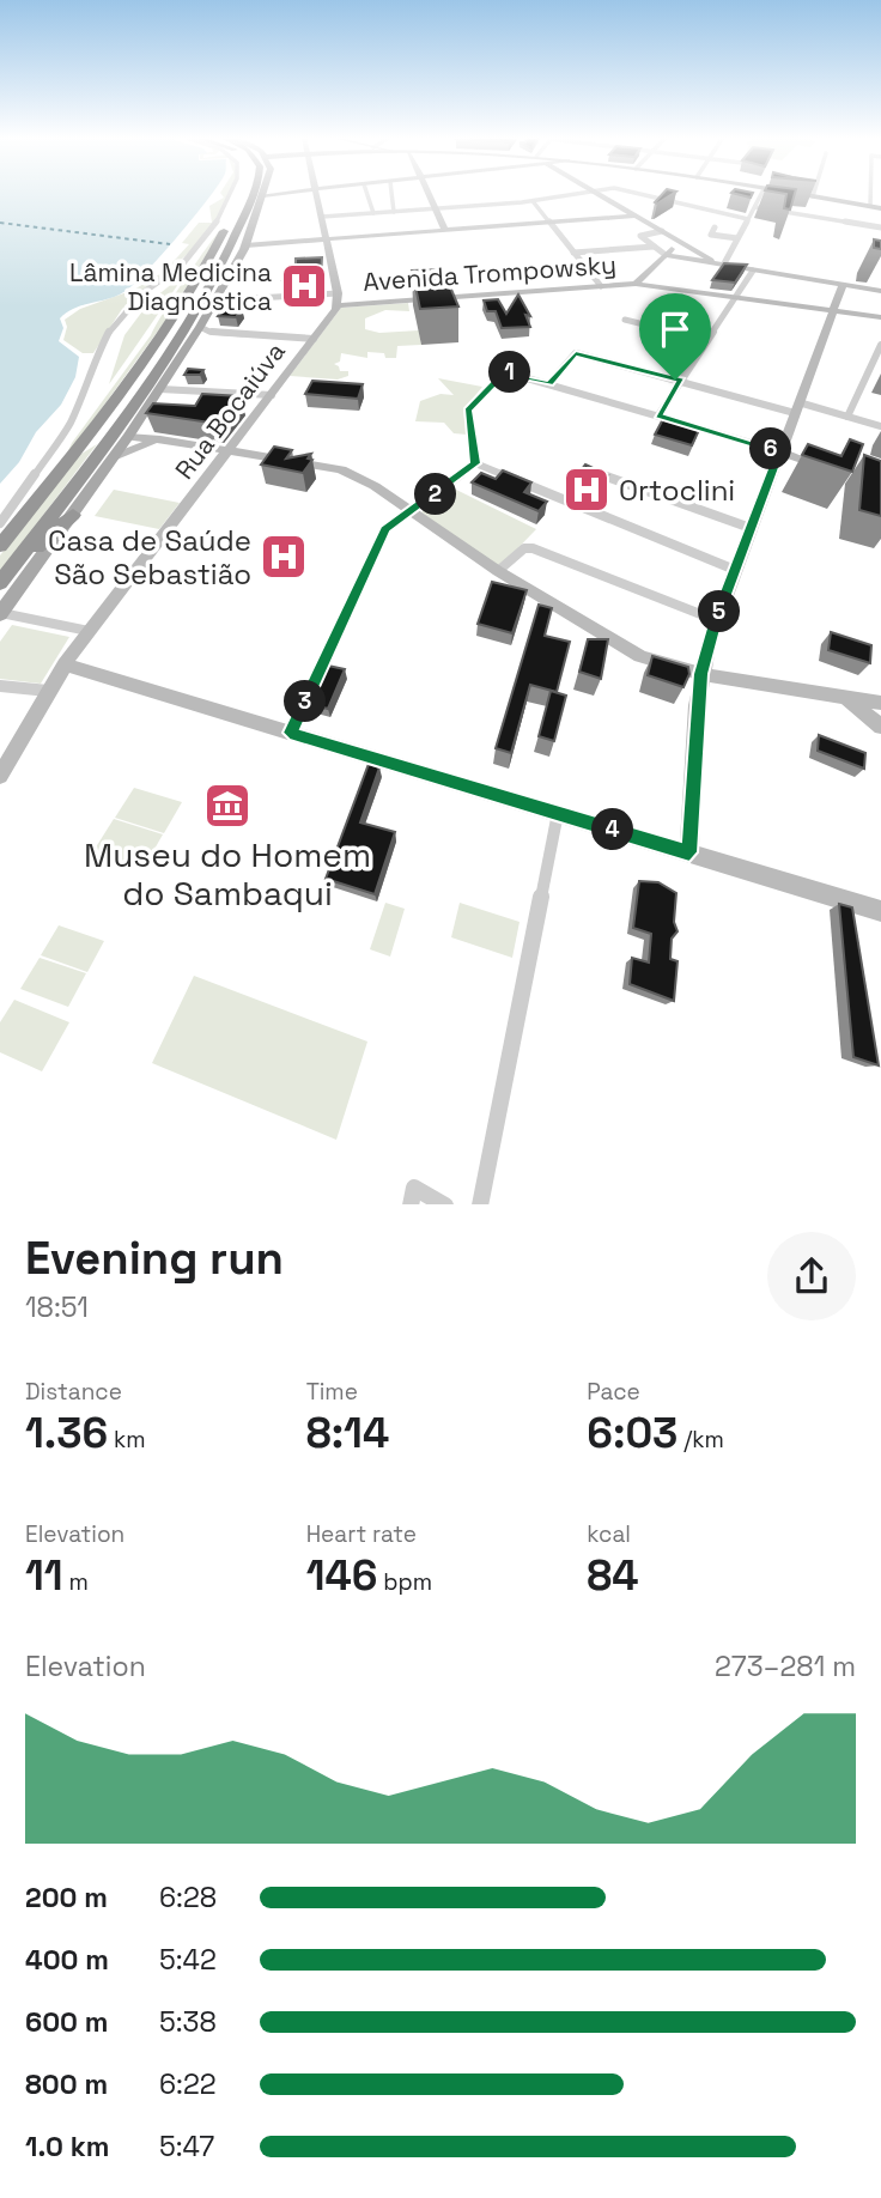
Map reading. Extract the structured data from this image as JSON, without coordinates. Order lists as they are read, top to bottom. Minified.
{"streets":{"main road":["Avenida Trompowsky","Rua Bocaiúva"]},"crossings":[["Avenida Trompowsky","Rua Bocaiúva"]],"places":{"hospital":["Lâmina Medicina Diagnóstica","Ortoclini","Casa de Saúde São Sebastião"],"museum":["Museu do Homem do Sambaqui"]},"page":{"pins":["1","6","2","5","3","4"],"heading":["Evening run","18:51"],"stats":[["Distance","1.36 km"],["Time","8:14"],["Pace","6:03 /km"],["Elevation","11 m"],["Heart rate","146 bpm"],["kcal","84"]],"chart":["Elevation","273–281 m"],"list":[{"name":"200 m","note":"6:28"},{"name":"400 m","note":"5:42"},{"name":"600 m","note":"5:38"},{"name":"800 m","note":"6:22"},{"name":"1.0 km","note":"5:47"}]}}
